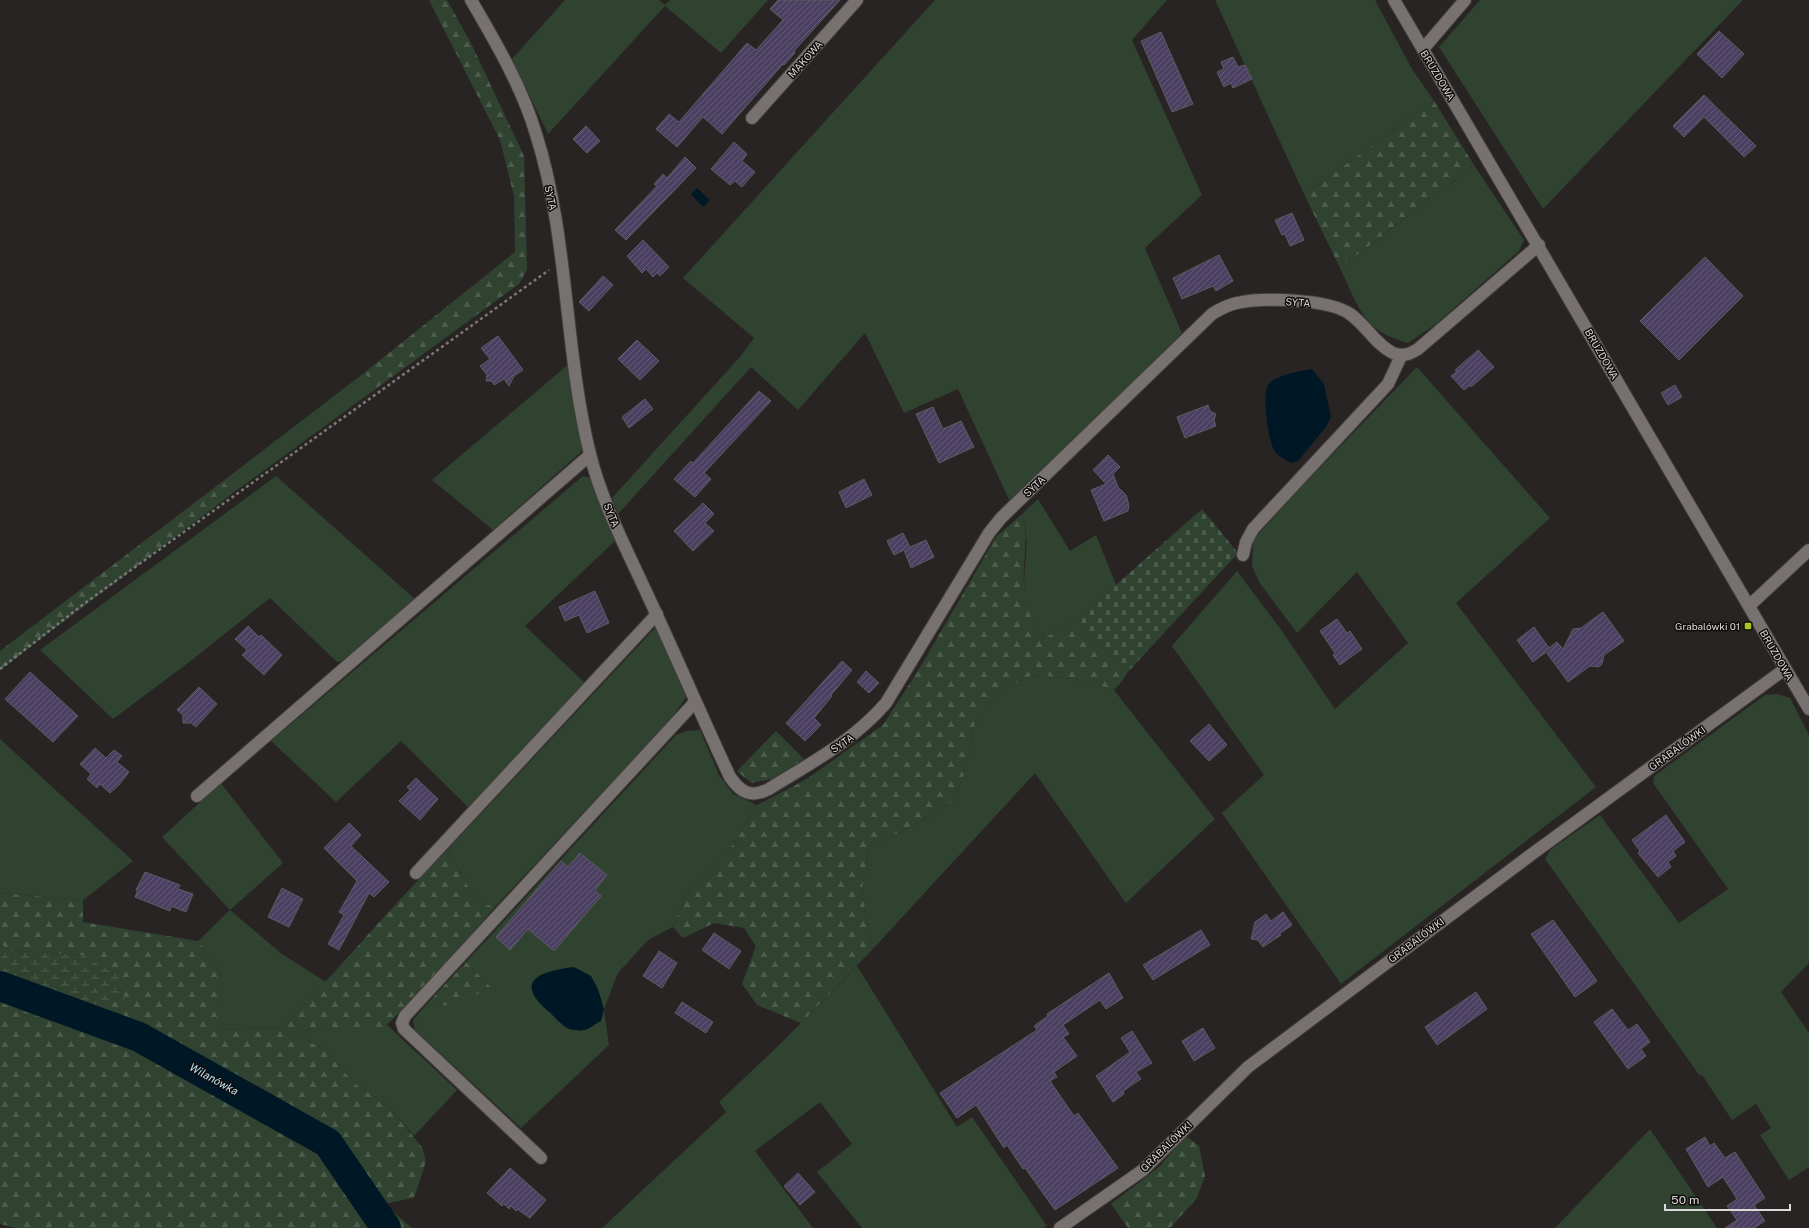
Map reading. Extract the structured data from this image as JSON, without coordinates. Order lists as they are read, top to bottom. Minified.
{"streets":{"street":["MAKOWA","BRUZDOWA","SYTA","GRABALÓWKI"]},"crossings":[["BRUZDOWA","GRABALÓWKI"]],"water":["Wilanówka"],"places":{"transit":["Grabalówki 01"]},"scale_bar":"50 m"}
